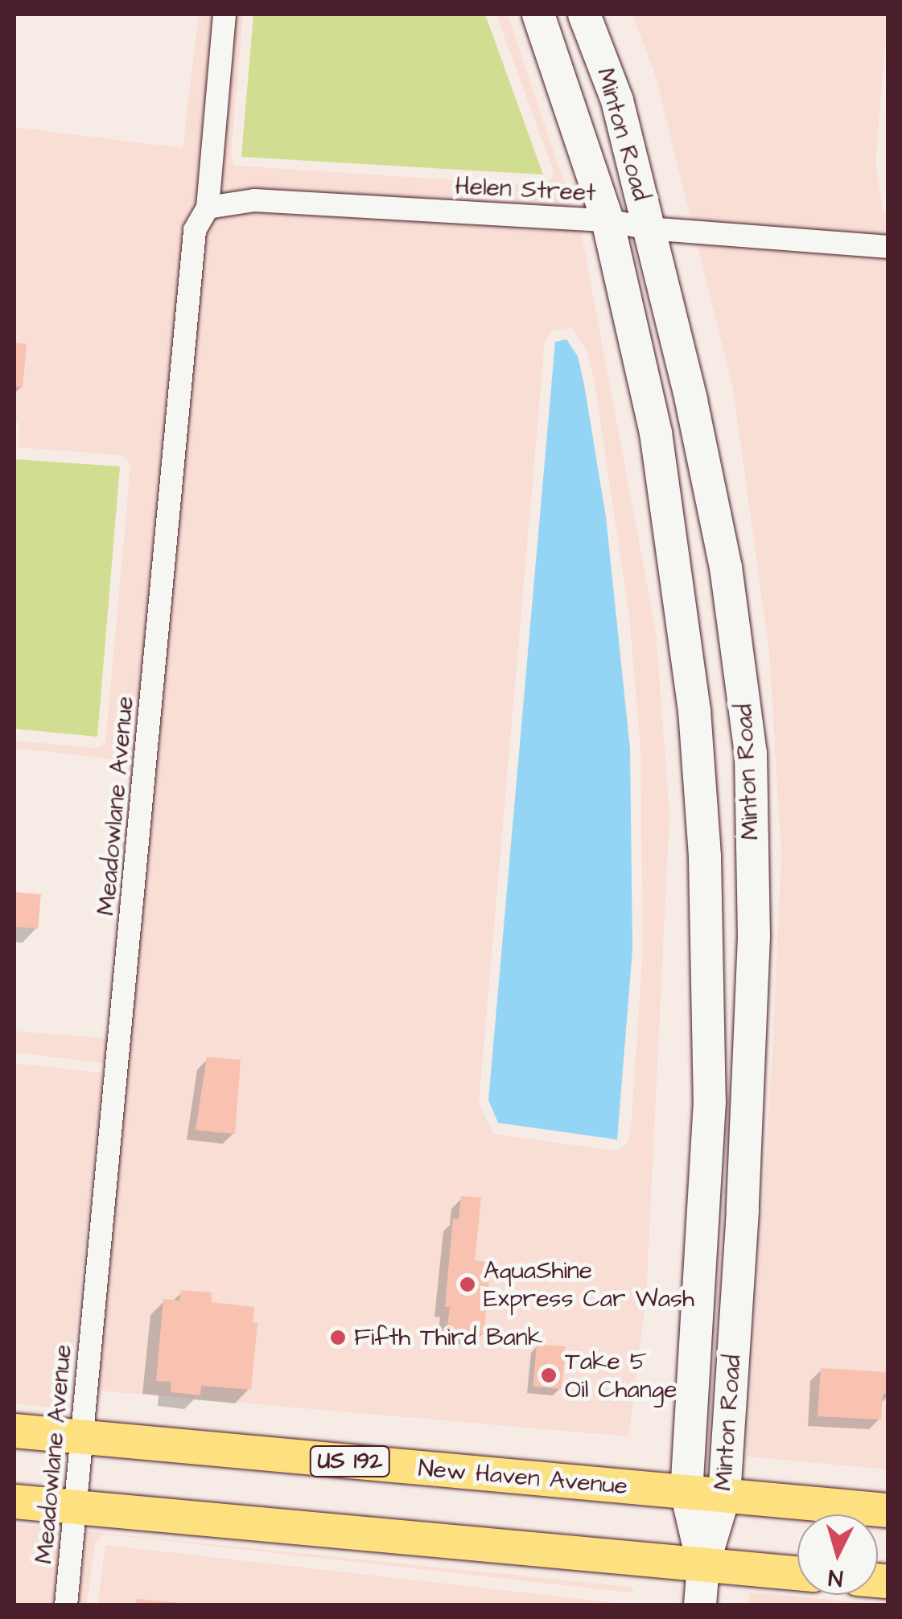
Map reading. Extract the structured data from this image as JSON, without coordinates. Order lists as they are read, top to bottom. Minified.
{"streets":{"main road":["Minton Road","US 192","New Haven Avenue"],"street":["Helen Street","Meadowlane Avenue"]},"crossings":[["Minton Road","Helen Street"],["Minton Road","New Haven Avenue"],["Helen Street","Meadowlane Avenue"],["Meadowlane Avenue","New Haven Avenue"]],"places":["AquaShine Express Car Wash","Fifth Third Bank","Take 5 Oil Change"],"north":"bottom"}
